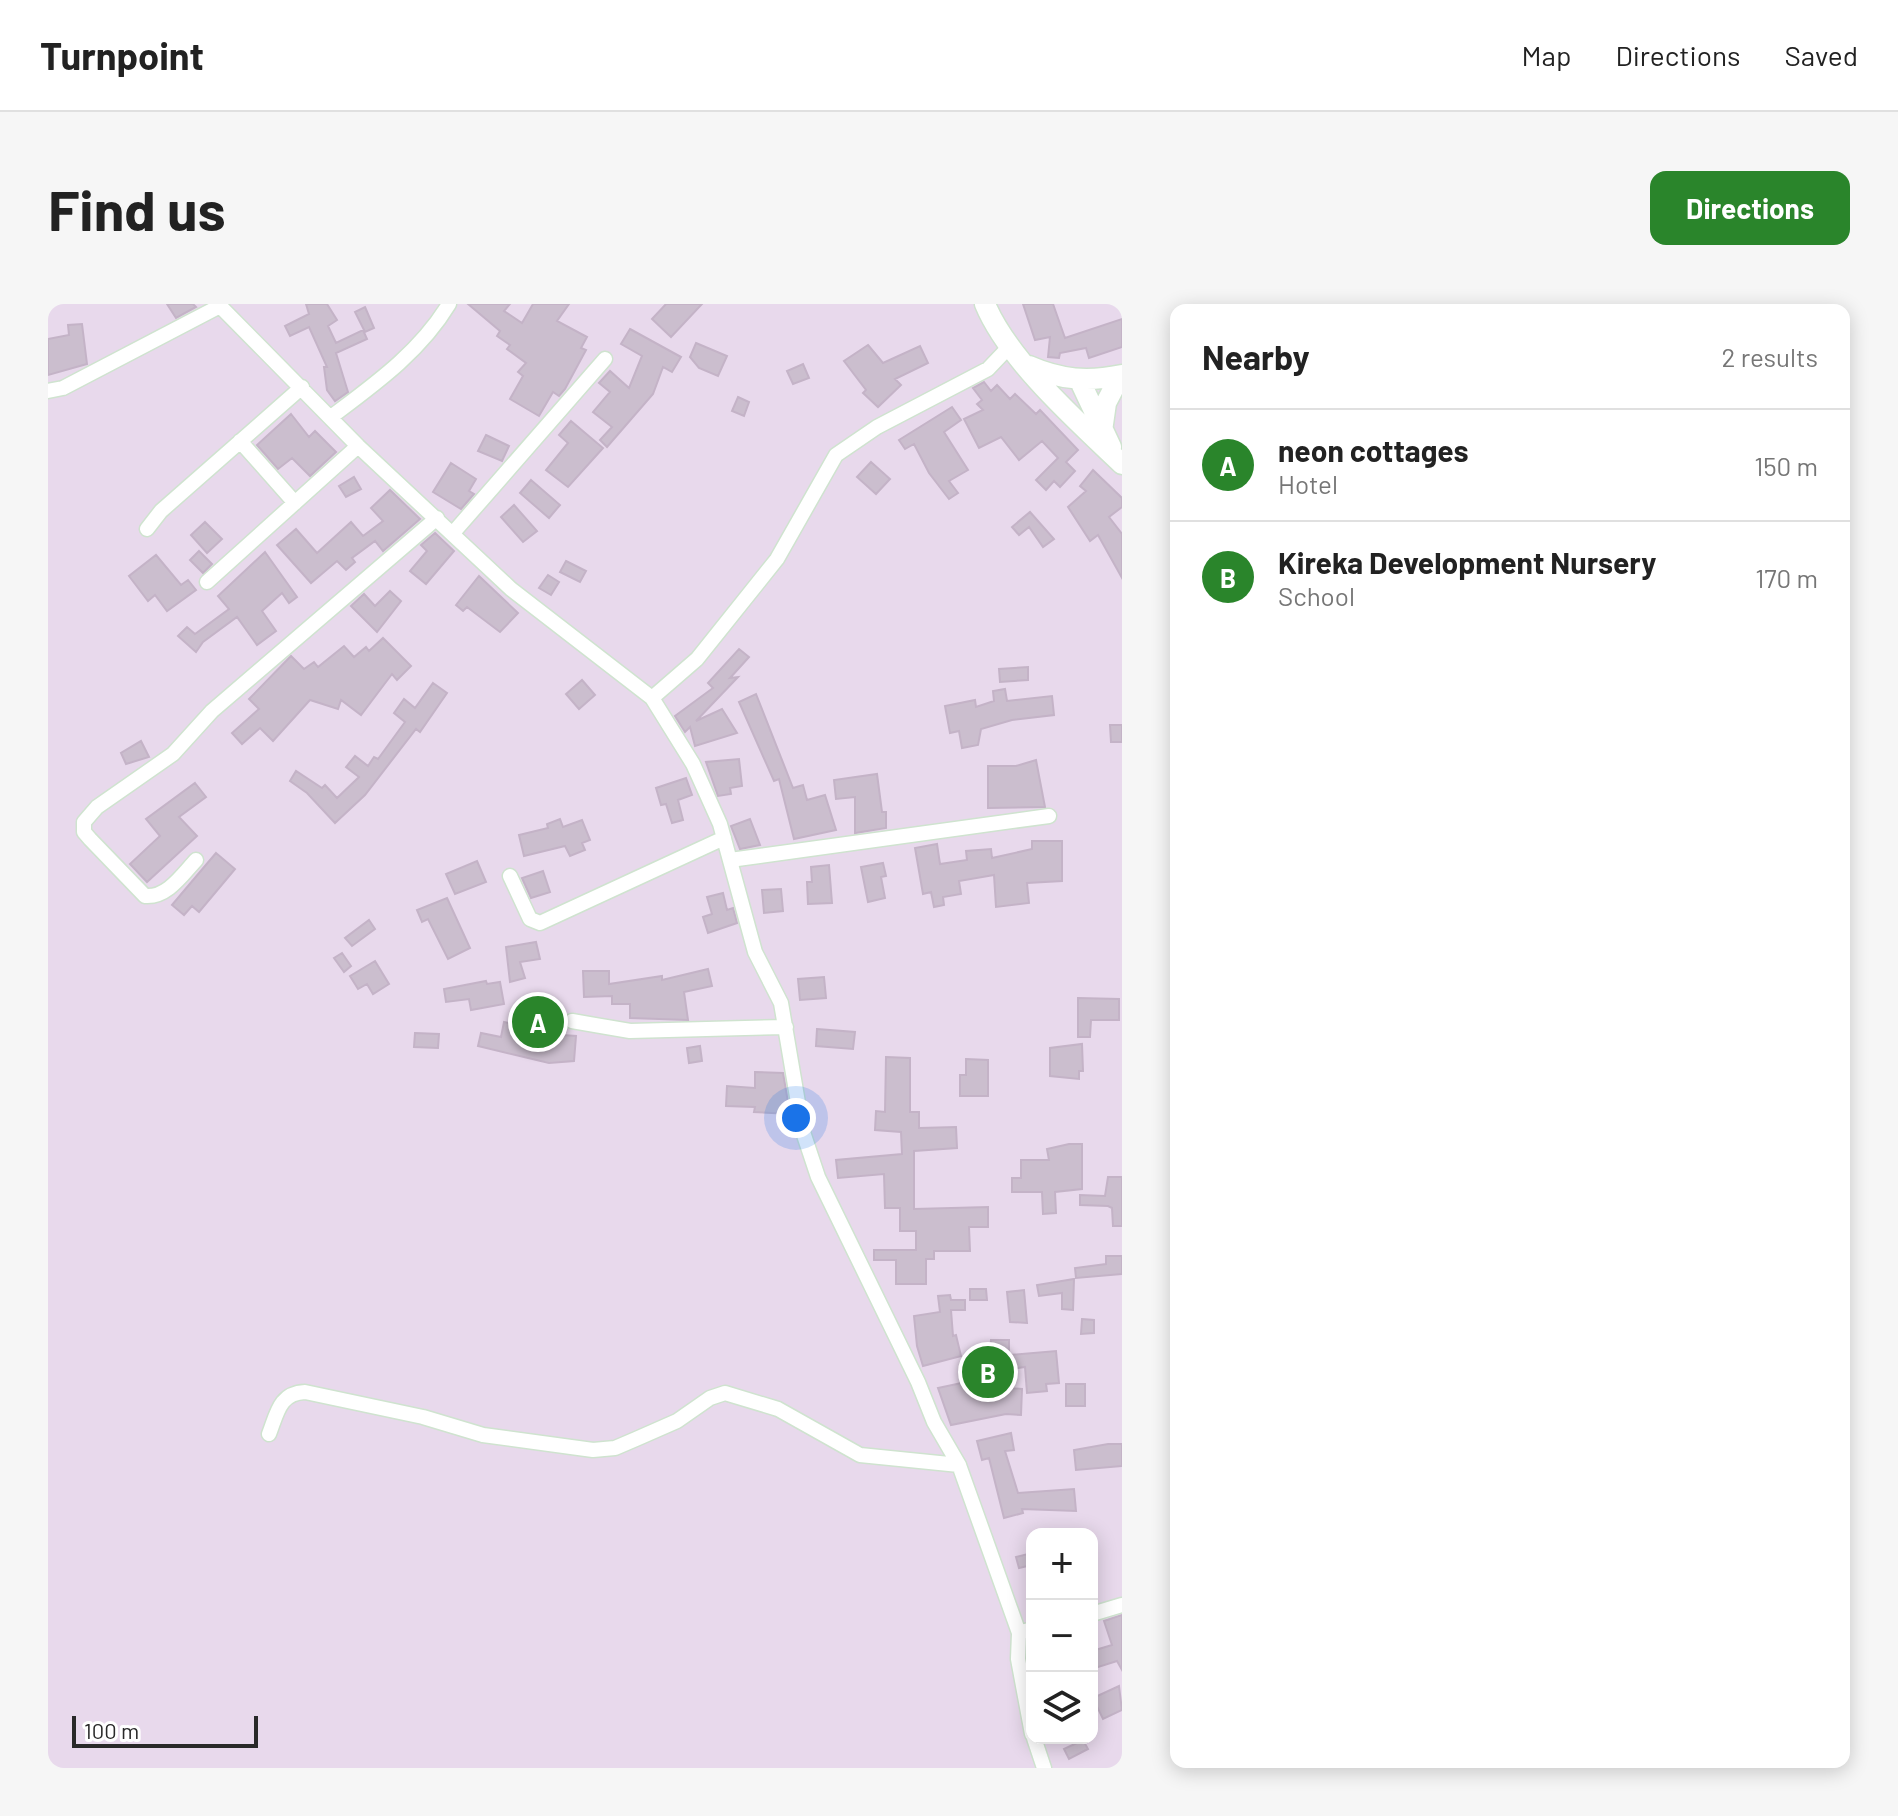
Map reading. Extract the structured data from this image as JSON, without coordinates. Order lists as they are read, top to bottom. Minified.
{"scale_bar":"100 m","page":{"header":"Turnpoint","nav":["Map","Directions","Saved"],"buttons":"Directions","title":"Find us","heading":["Nearby","2 results"],"list":[{"mark":"A","name":"neon cottages","note":"Hotel","value":"150 m"},{"mark":"B","name":"Kireka Development Nursery","note":"School","value":"170 m"}],"pins":["A","B"],"map_buttons":["+","−"],"scale":"100 m"}}
